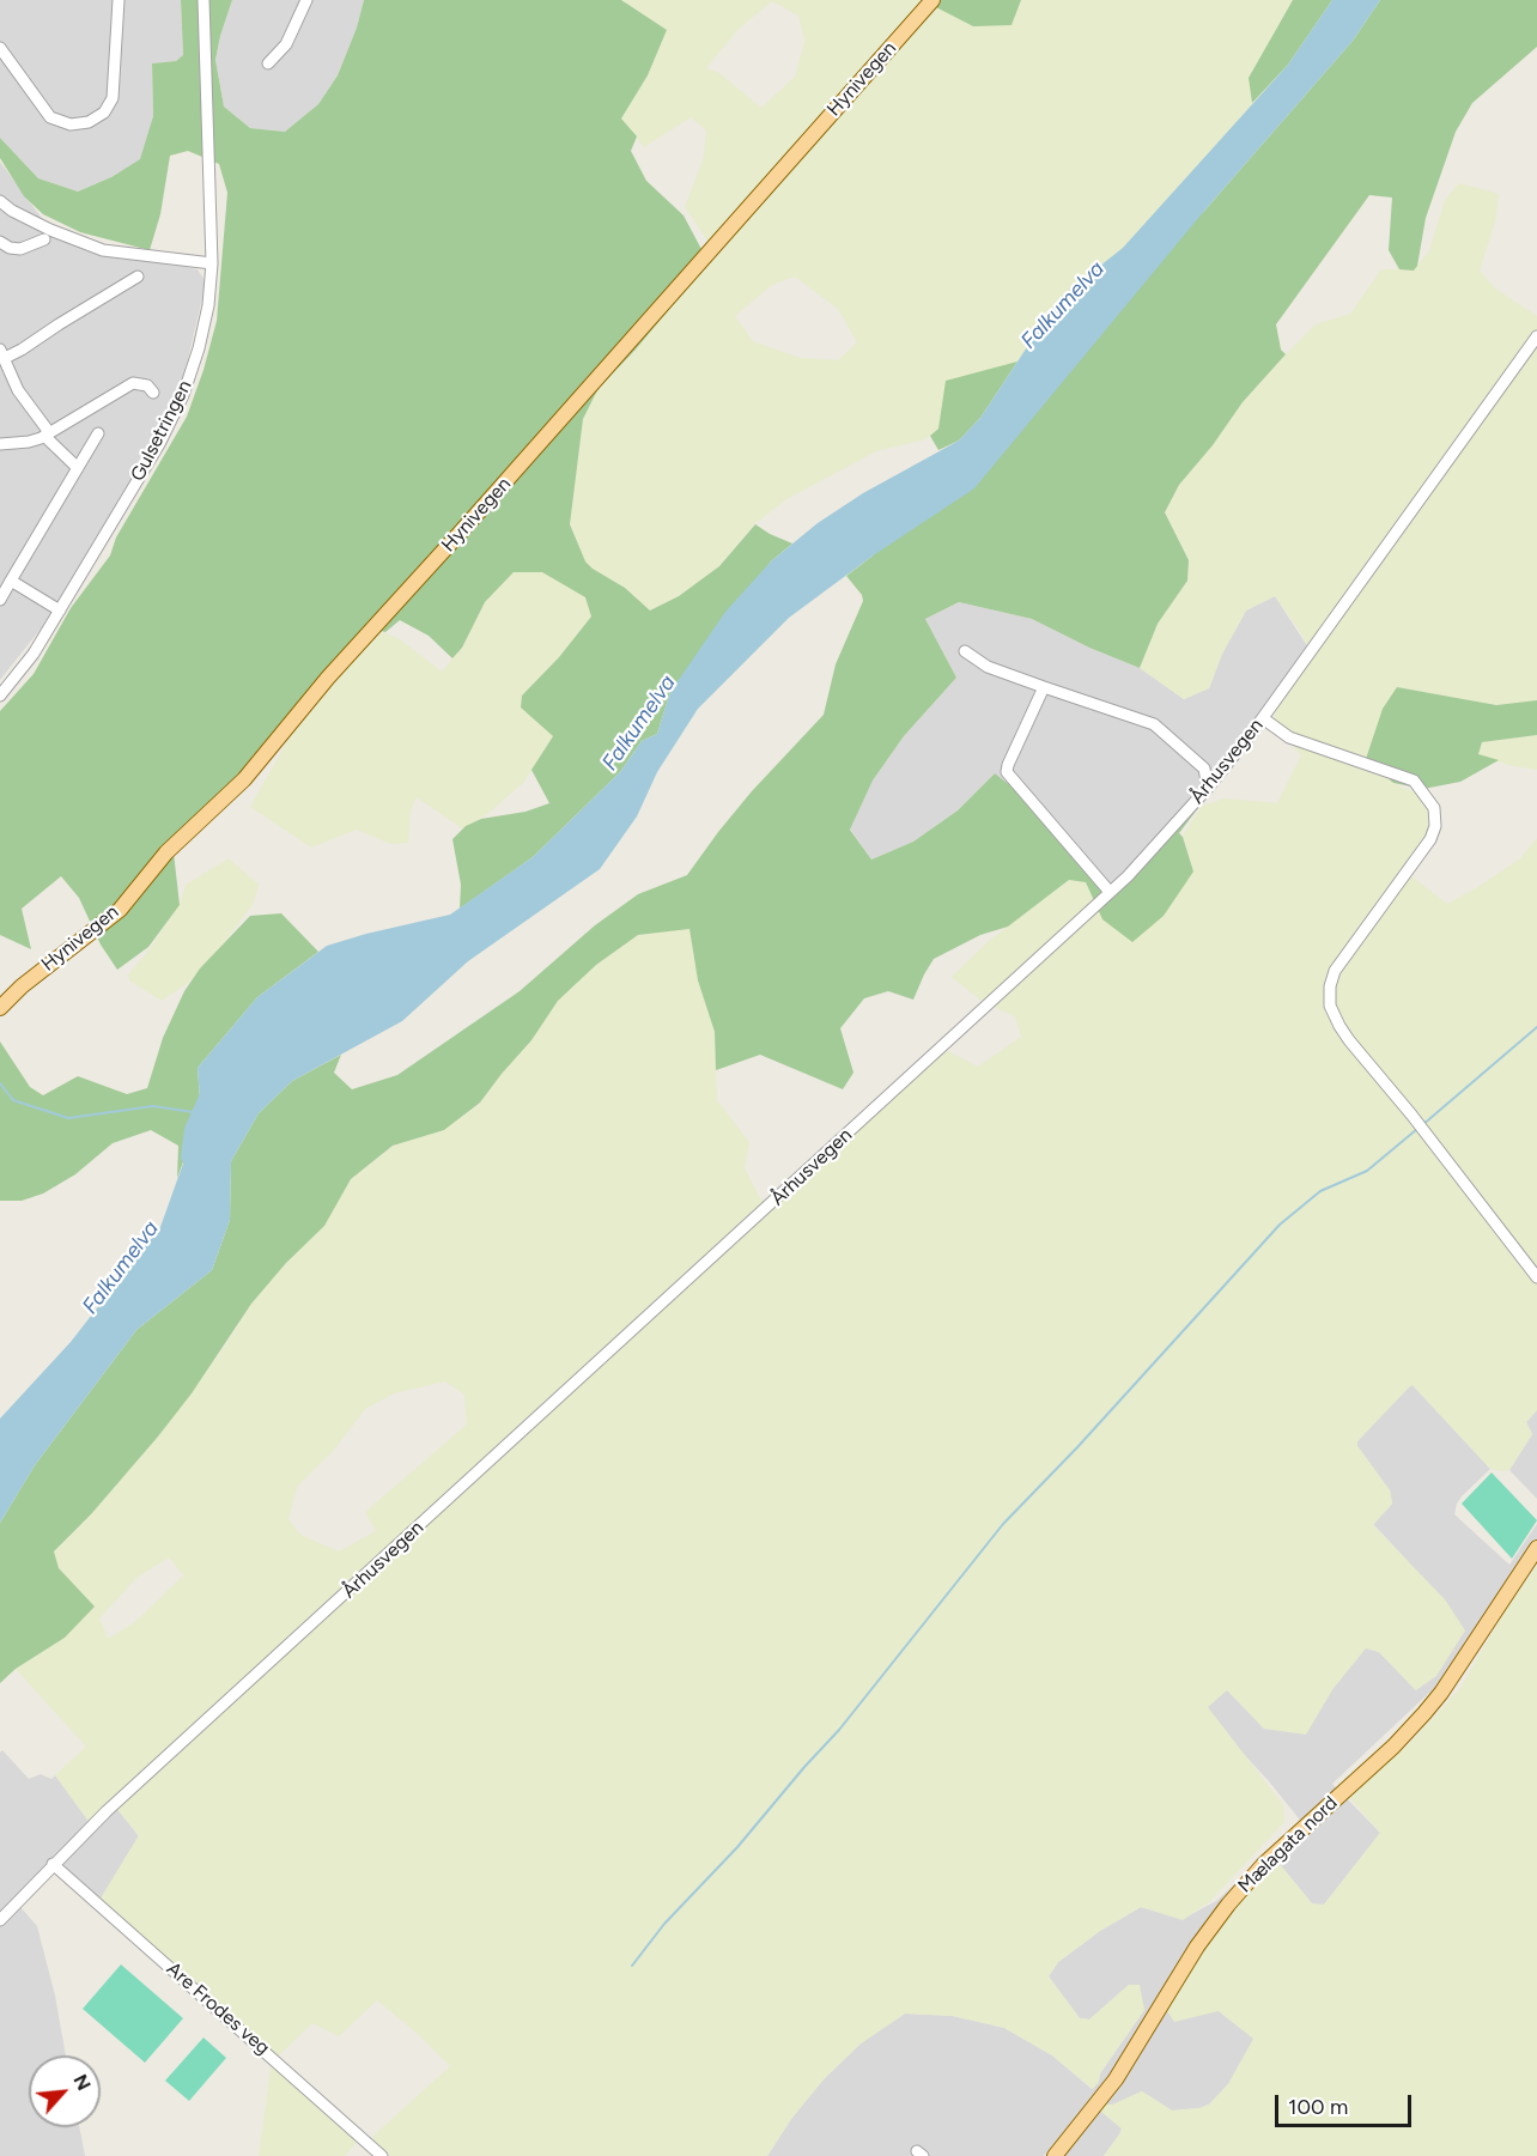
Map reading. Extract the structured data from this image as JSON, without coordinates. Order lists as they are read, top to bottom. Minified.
{"streets":{"main road":["Hynivegen","Mælagata nord"],"street":["Gulsetringen","Århusvegen","Are Frodes veg"]},"crossings":[["Århusvegen","Are Frodes veg"]],"water":["Falkumelva"],"scale_bar":"100 m","north":"top right"}
